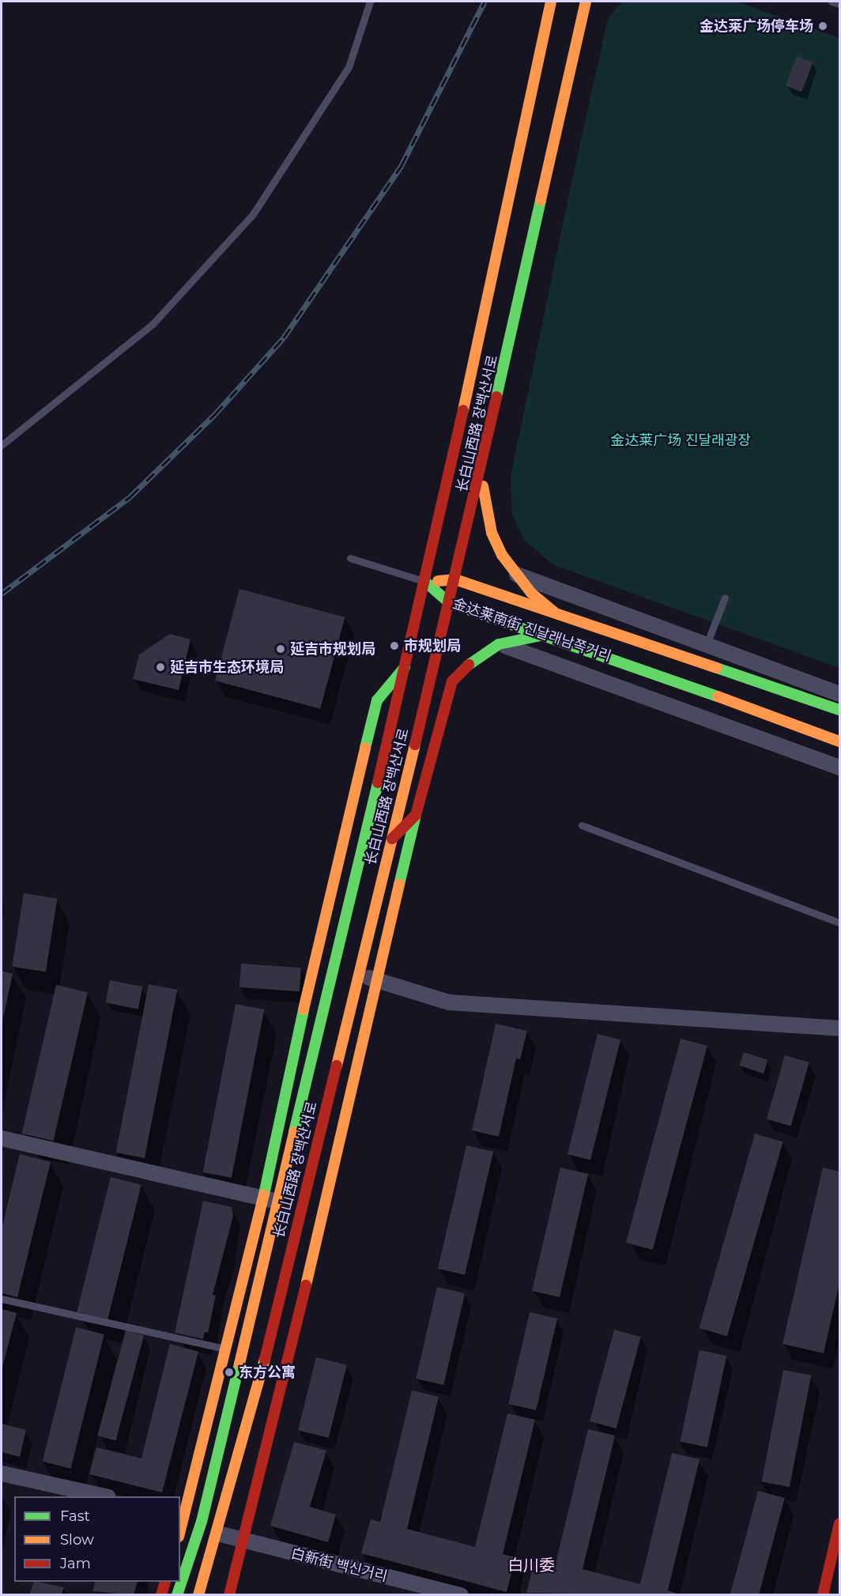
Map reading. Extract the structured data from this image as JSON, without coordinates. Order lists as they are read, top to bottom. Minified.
{"streets":{"main road":["长白山西路 장백산서로","金达莱南街 진달래남쪽거리"],"street":["白新街 백신거리"]},"crossings":[["长白山西路 장백산서로","金达莱南街 진달래남쪽거리"],["长白山西路 장백산서로","白新街 백신거리"]],"districts":["白川委"],"parks":["金达莱广场 진달래광장"],"places":["金达莱广场停车场","市规划局","延吉市规划局","延吉市生态环境局","东方公寓"],"legend":["Fast","Slow","Jam"]}
